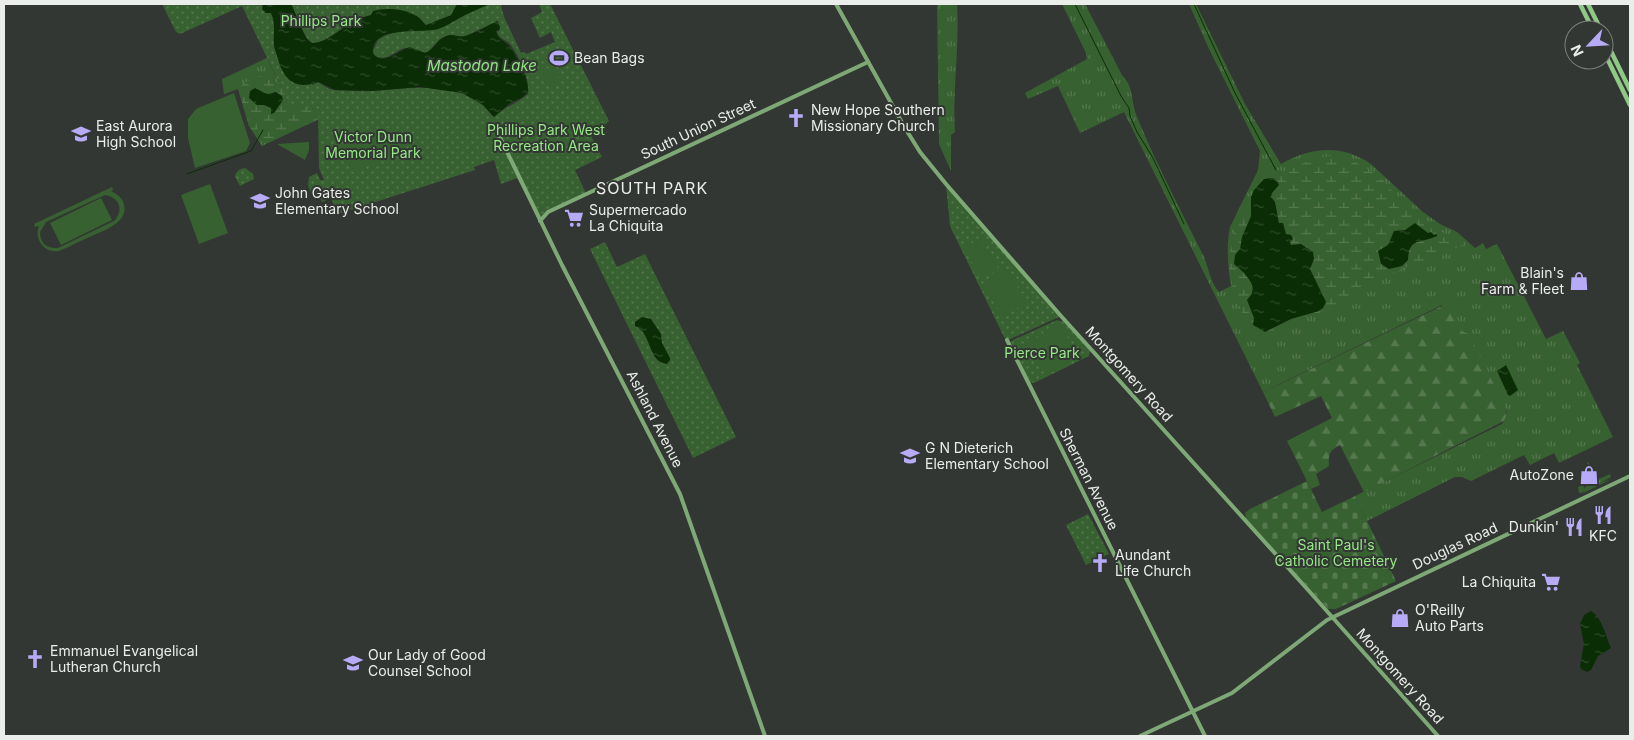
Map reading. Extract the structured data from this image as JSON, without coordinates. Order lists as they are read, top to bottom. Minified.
{"streets":{"street":["South Union Street","Montgomery Road","Ashland Avenue","Sherman Avenue","Douglas Road"]},"crossings":[["South Union Street","Montgomery Road"],["South Union Street","Ashland Avenue"],["Montgomery Road","Douglas Road"],["Sherman Avenue","Douglas Road"]],"districts":["SOUTH PARK"],"water":["Mastodon Lake"],"parks":["Phillips Park","Phillips Park West Recreation Area","Victor Dunn Memorial Park","Pierce Park","Saint Paul's Catholic Cemetery"],"places":{"sports":["Bean Bags"],"church":["New Hope Southern Missionary Church","Aundant Life Church","Emmanuel Evangelical Lutheran Church"],"school or university":["East Aurora High School","John Gates Elementary School","G N Dieterich Elementary School","Our Lady of Good Counsel School"],"supermarket":["Supermercado La Chiquita","La Chiquita"],"shop":["Blain's Farm & Fleet","AutoZone","O'Reilly Auto Parts"],"restaurant":["KFC","Dunkin'"]},"north":"bottom left"}
